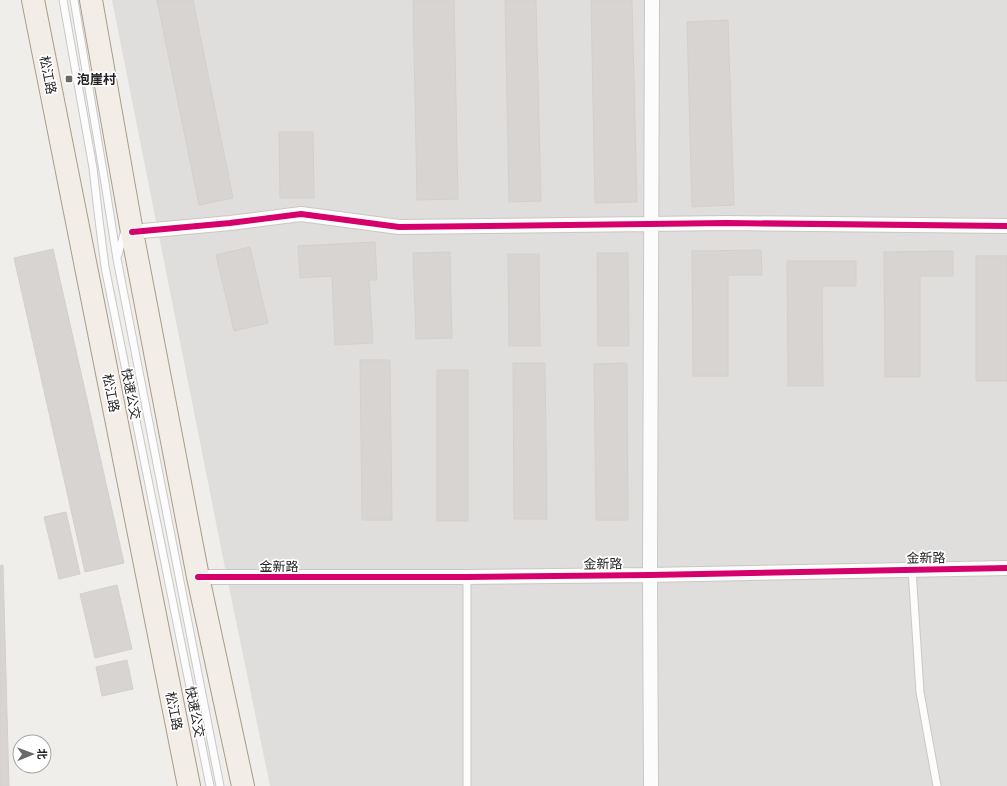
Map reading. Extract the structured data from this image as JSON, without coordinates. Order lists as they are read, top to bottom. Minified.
{"streets":{"main road":["松江路"],"street":["金新路"],"lane":["快速公交"]},"places":{"transit":["泡崖村"]},"north":"right"}
